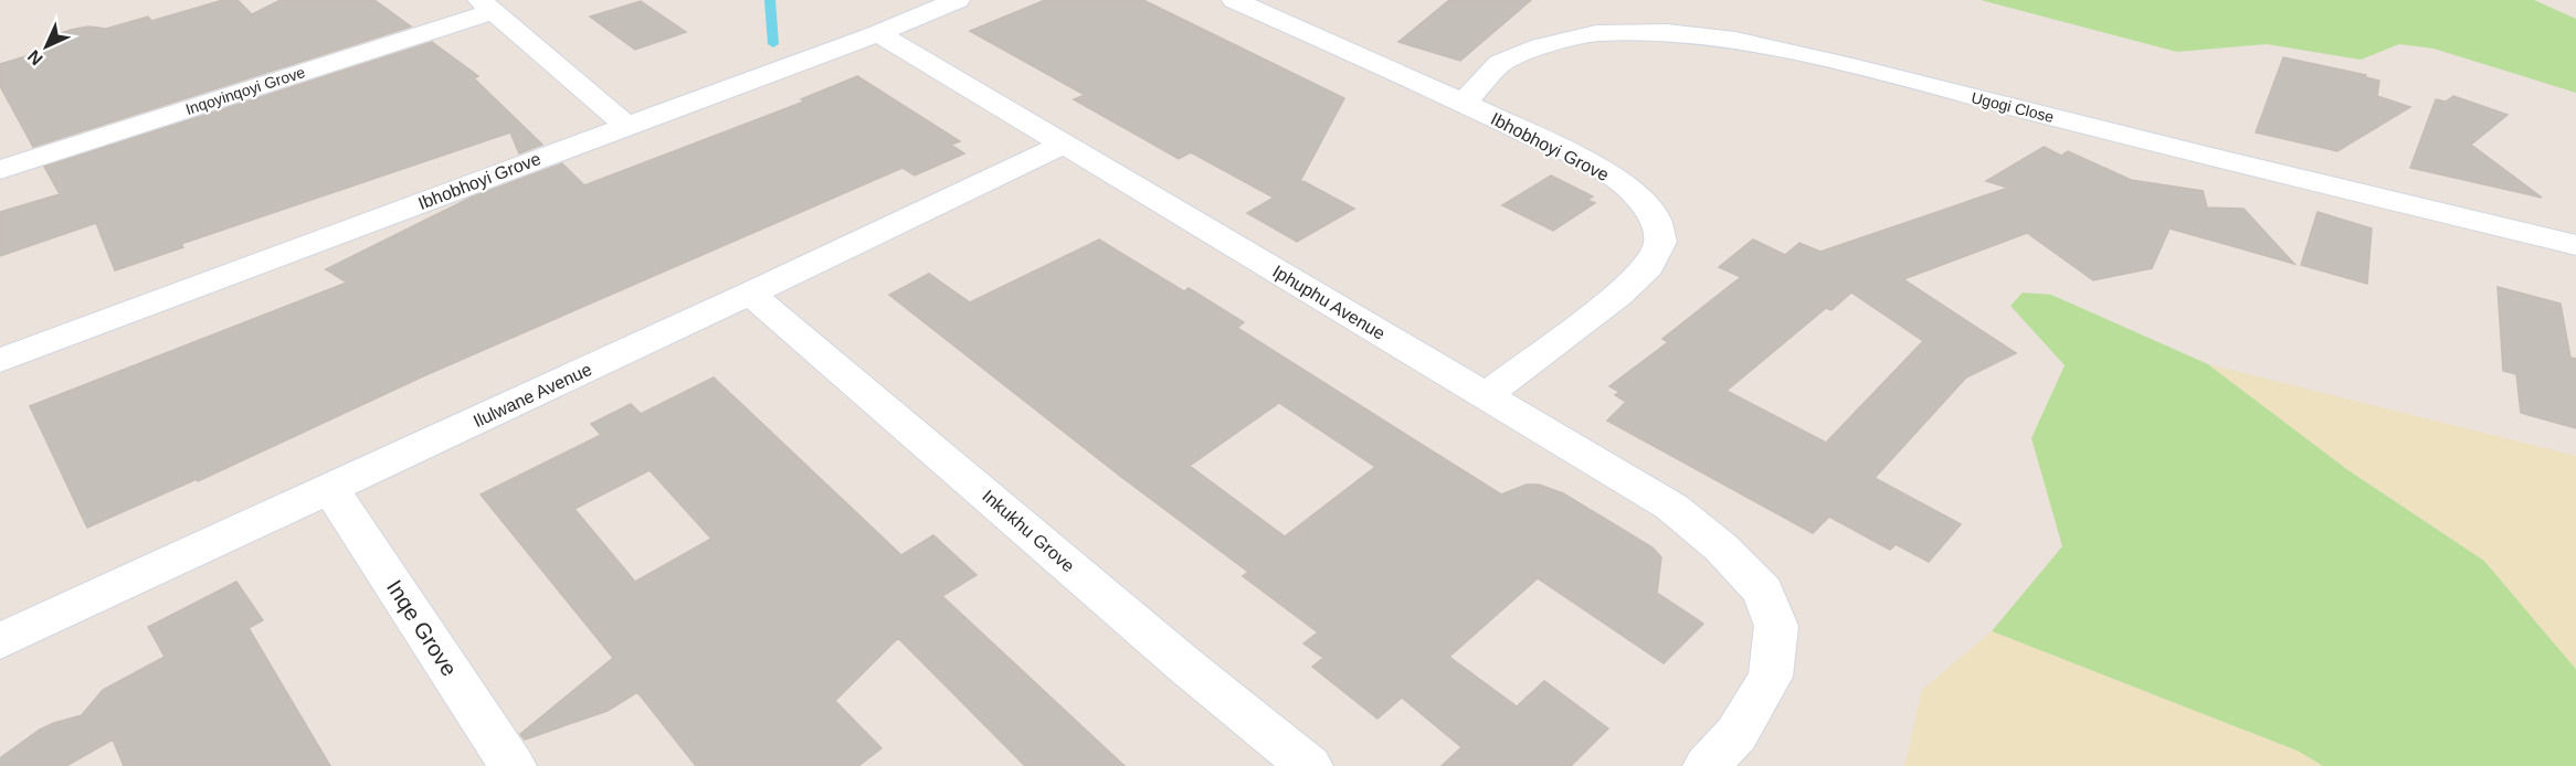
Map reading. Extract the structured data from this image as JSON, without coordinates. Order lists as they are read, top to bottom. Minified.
{"streets":{"street":["Inqoyinqoyi Grove","Ugogi Close","Ibhobhoyi Grove","Iphuphu Avenue","Ilulwane Avenue","Inkukhu Grove","Inqe Grove"]},"crossings":[["Ugogi Close","Ibhobhoyi Grove"],["Ibhobhoyi Grove","Iphuphu Avenue"],["Iphuphu Avenue","Ilulwane Avenue"],["Ilulwane Avenue","Inkukhu Grove"],["Ilulwane Avenue","Inqe Grove"]],"north":"bottom left"}
